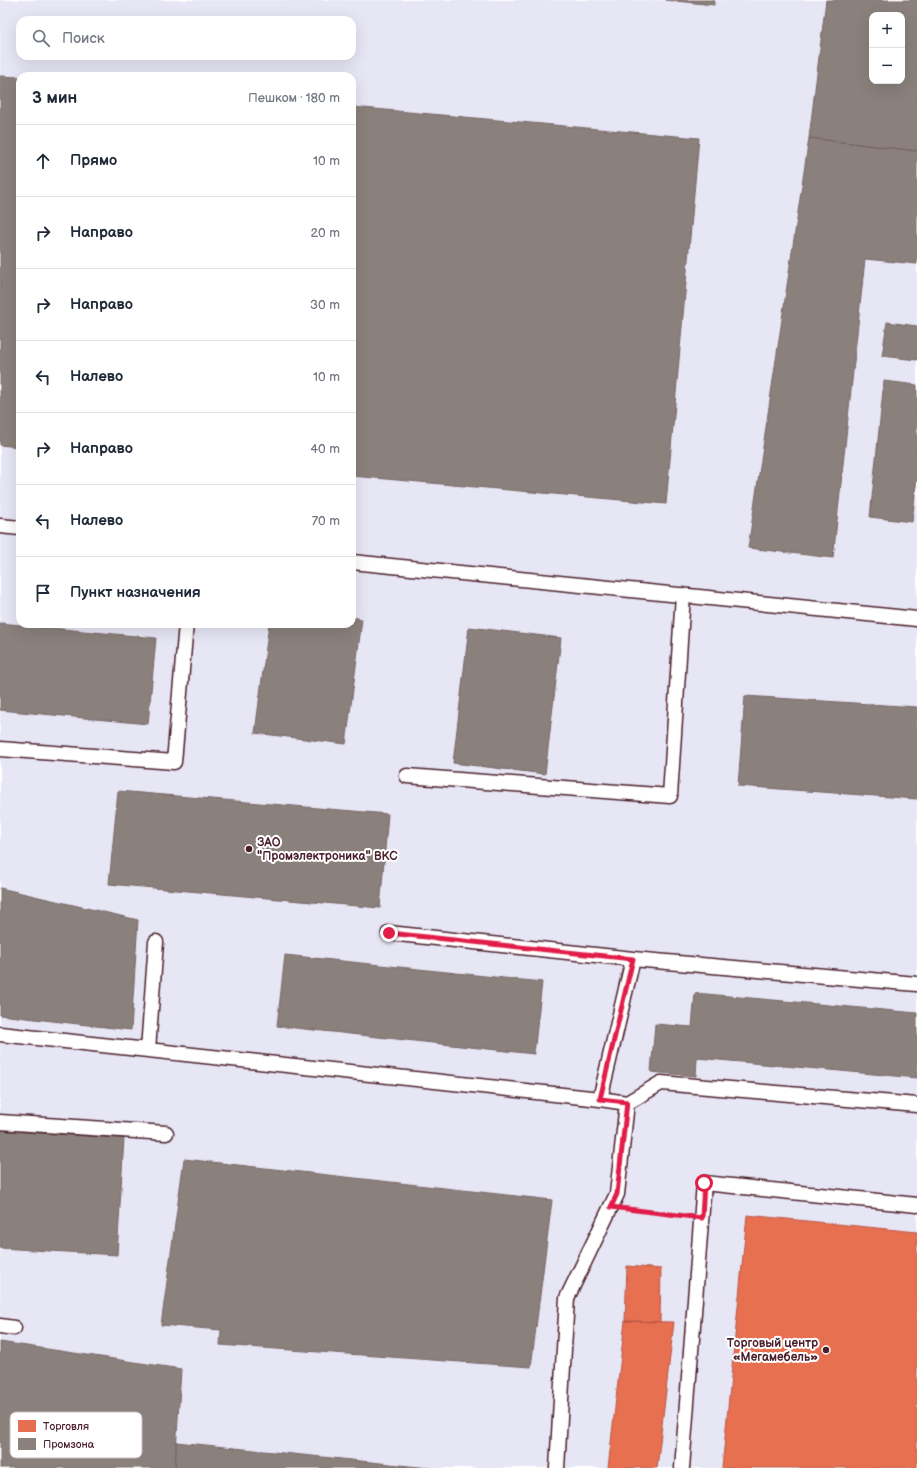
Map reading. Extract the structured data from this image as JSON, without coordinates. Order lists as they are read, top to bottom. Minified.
{"places":["ЗАО \"Промэлектроника\" ВКС","Торговый центр «Мегамебель»"],"legend":["Торговля","Промзона"],"page":{"map_buttons":["+","−"],"search":"Поиск","heading":["3 мин","Пешком · 180 m"],"list":[["Прямо","10 m"],["Направо","20 m"],["Направо","30 m"],["Налево","10 m"],["Направо","40 m"],["Налево","70 m"],"Пункт назначения"]}}
